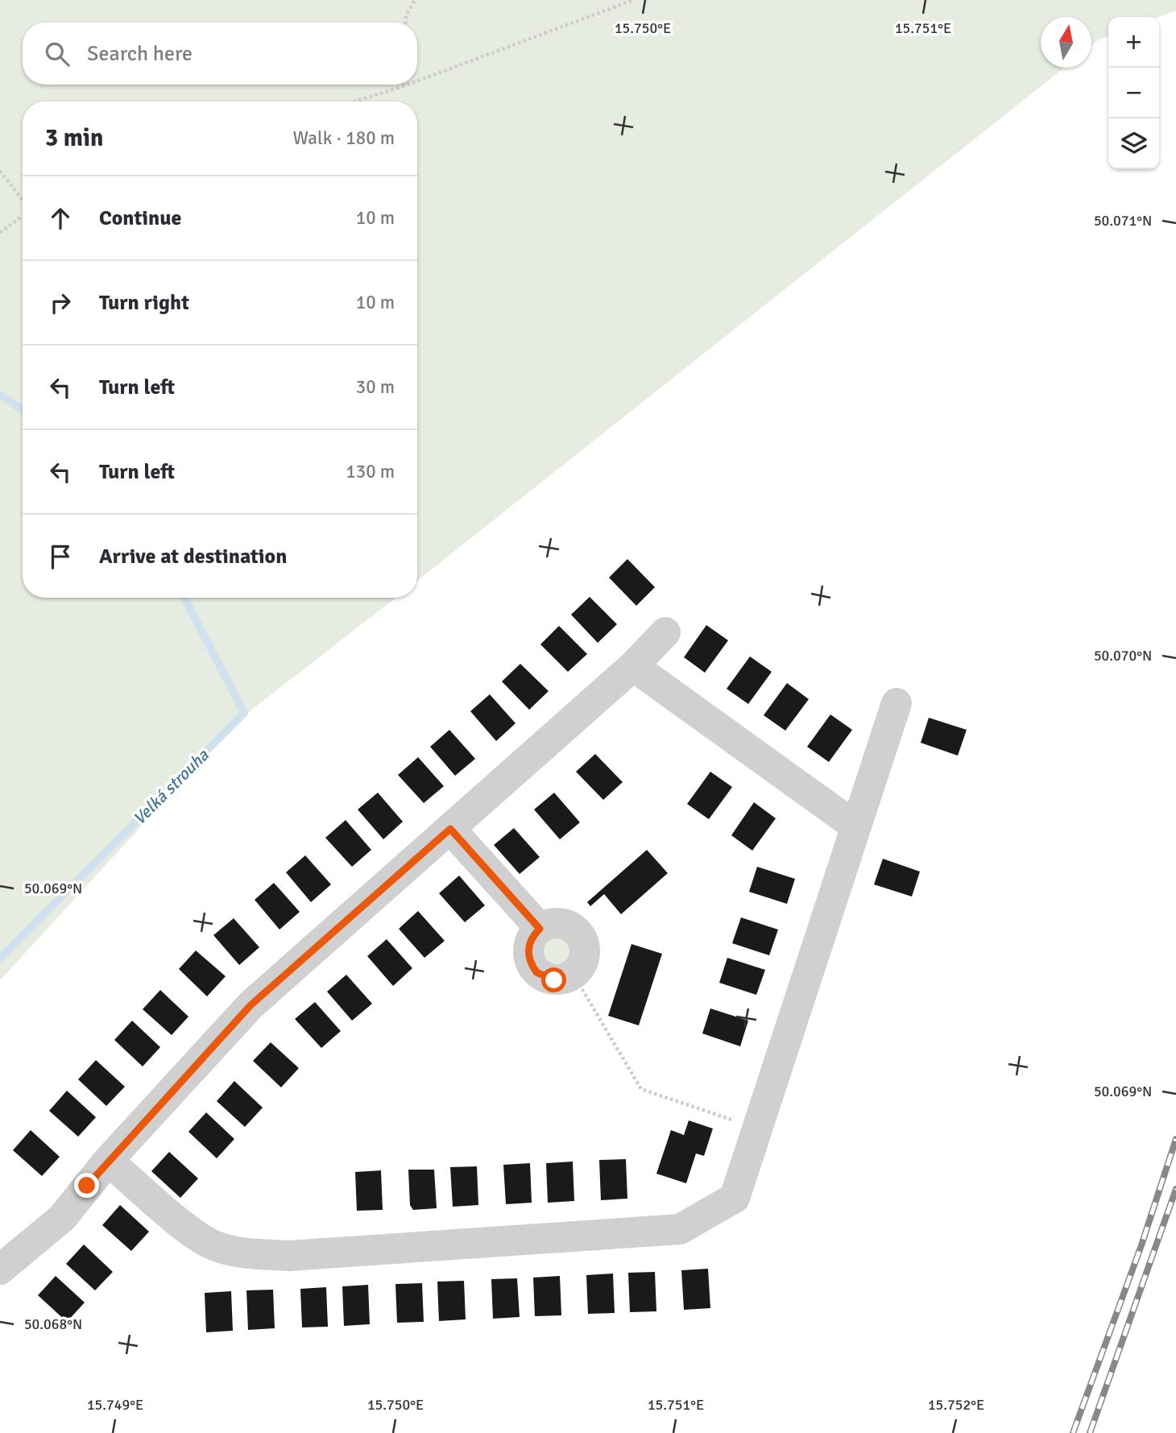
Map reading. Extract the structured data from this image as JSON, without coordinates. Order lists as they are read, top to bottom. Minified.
{"water":["Velká strouha"],"north":"top","page":{"map_buttons":["+","−"],"search":"Search here","heading":["3 min","Walk · 180 m"],"list":[["Continue","10 m"],["Turn right","10 m"],["Turn left","30 m"],["Turn left","130 m"],"Arrive at destination"]},"coordinates":["15.750°E","15.751°E","50.071°N","50.070°N","50.069°N","50.068°N","15.749°E","15.752°E"]}
